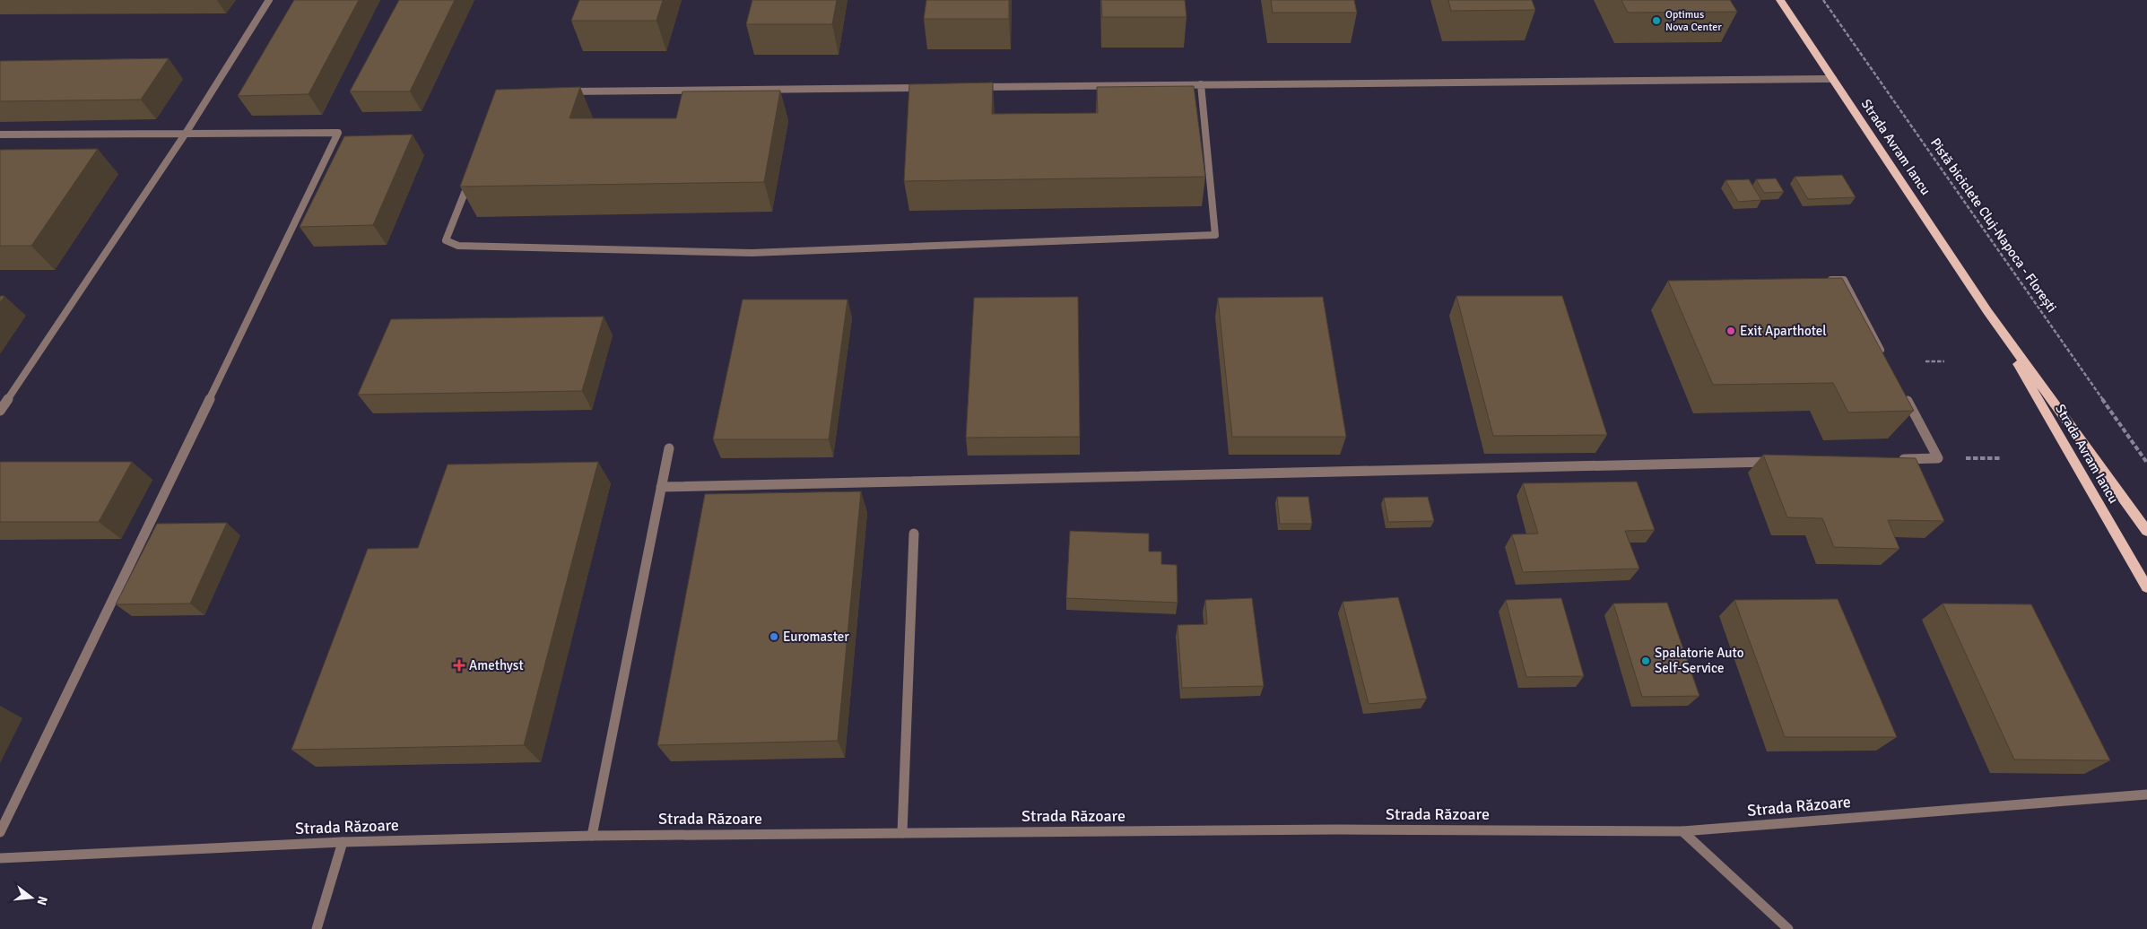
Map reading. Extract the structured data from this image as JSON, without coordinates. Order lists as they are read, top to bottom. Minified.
{"streets":{"main road":["Strada Avram Iancu"],"street":["Strada Răzoare"],"path":["Pistă biciclete Cluj-Napoca - Florești"]},"places":{"other":["Optimus Nova Center","Exit Aparthotel","Euromaster","Spalatorie Auto Self-Service"],"health":["Amethyst"]},"north":"right"}
